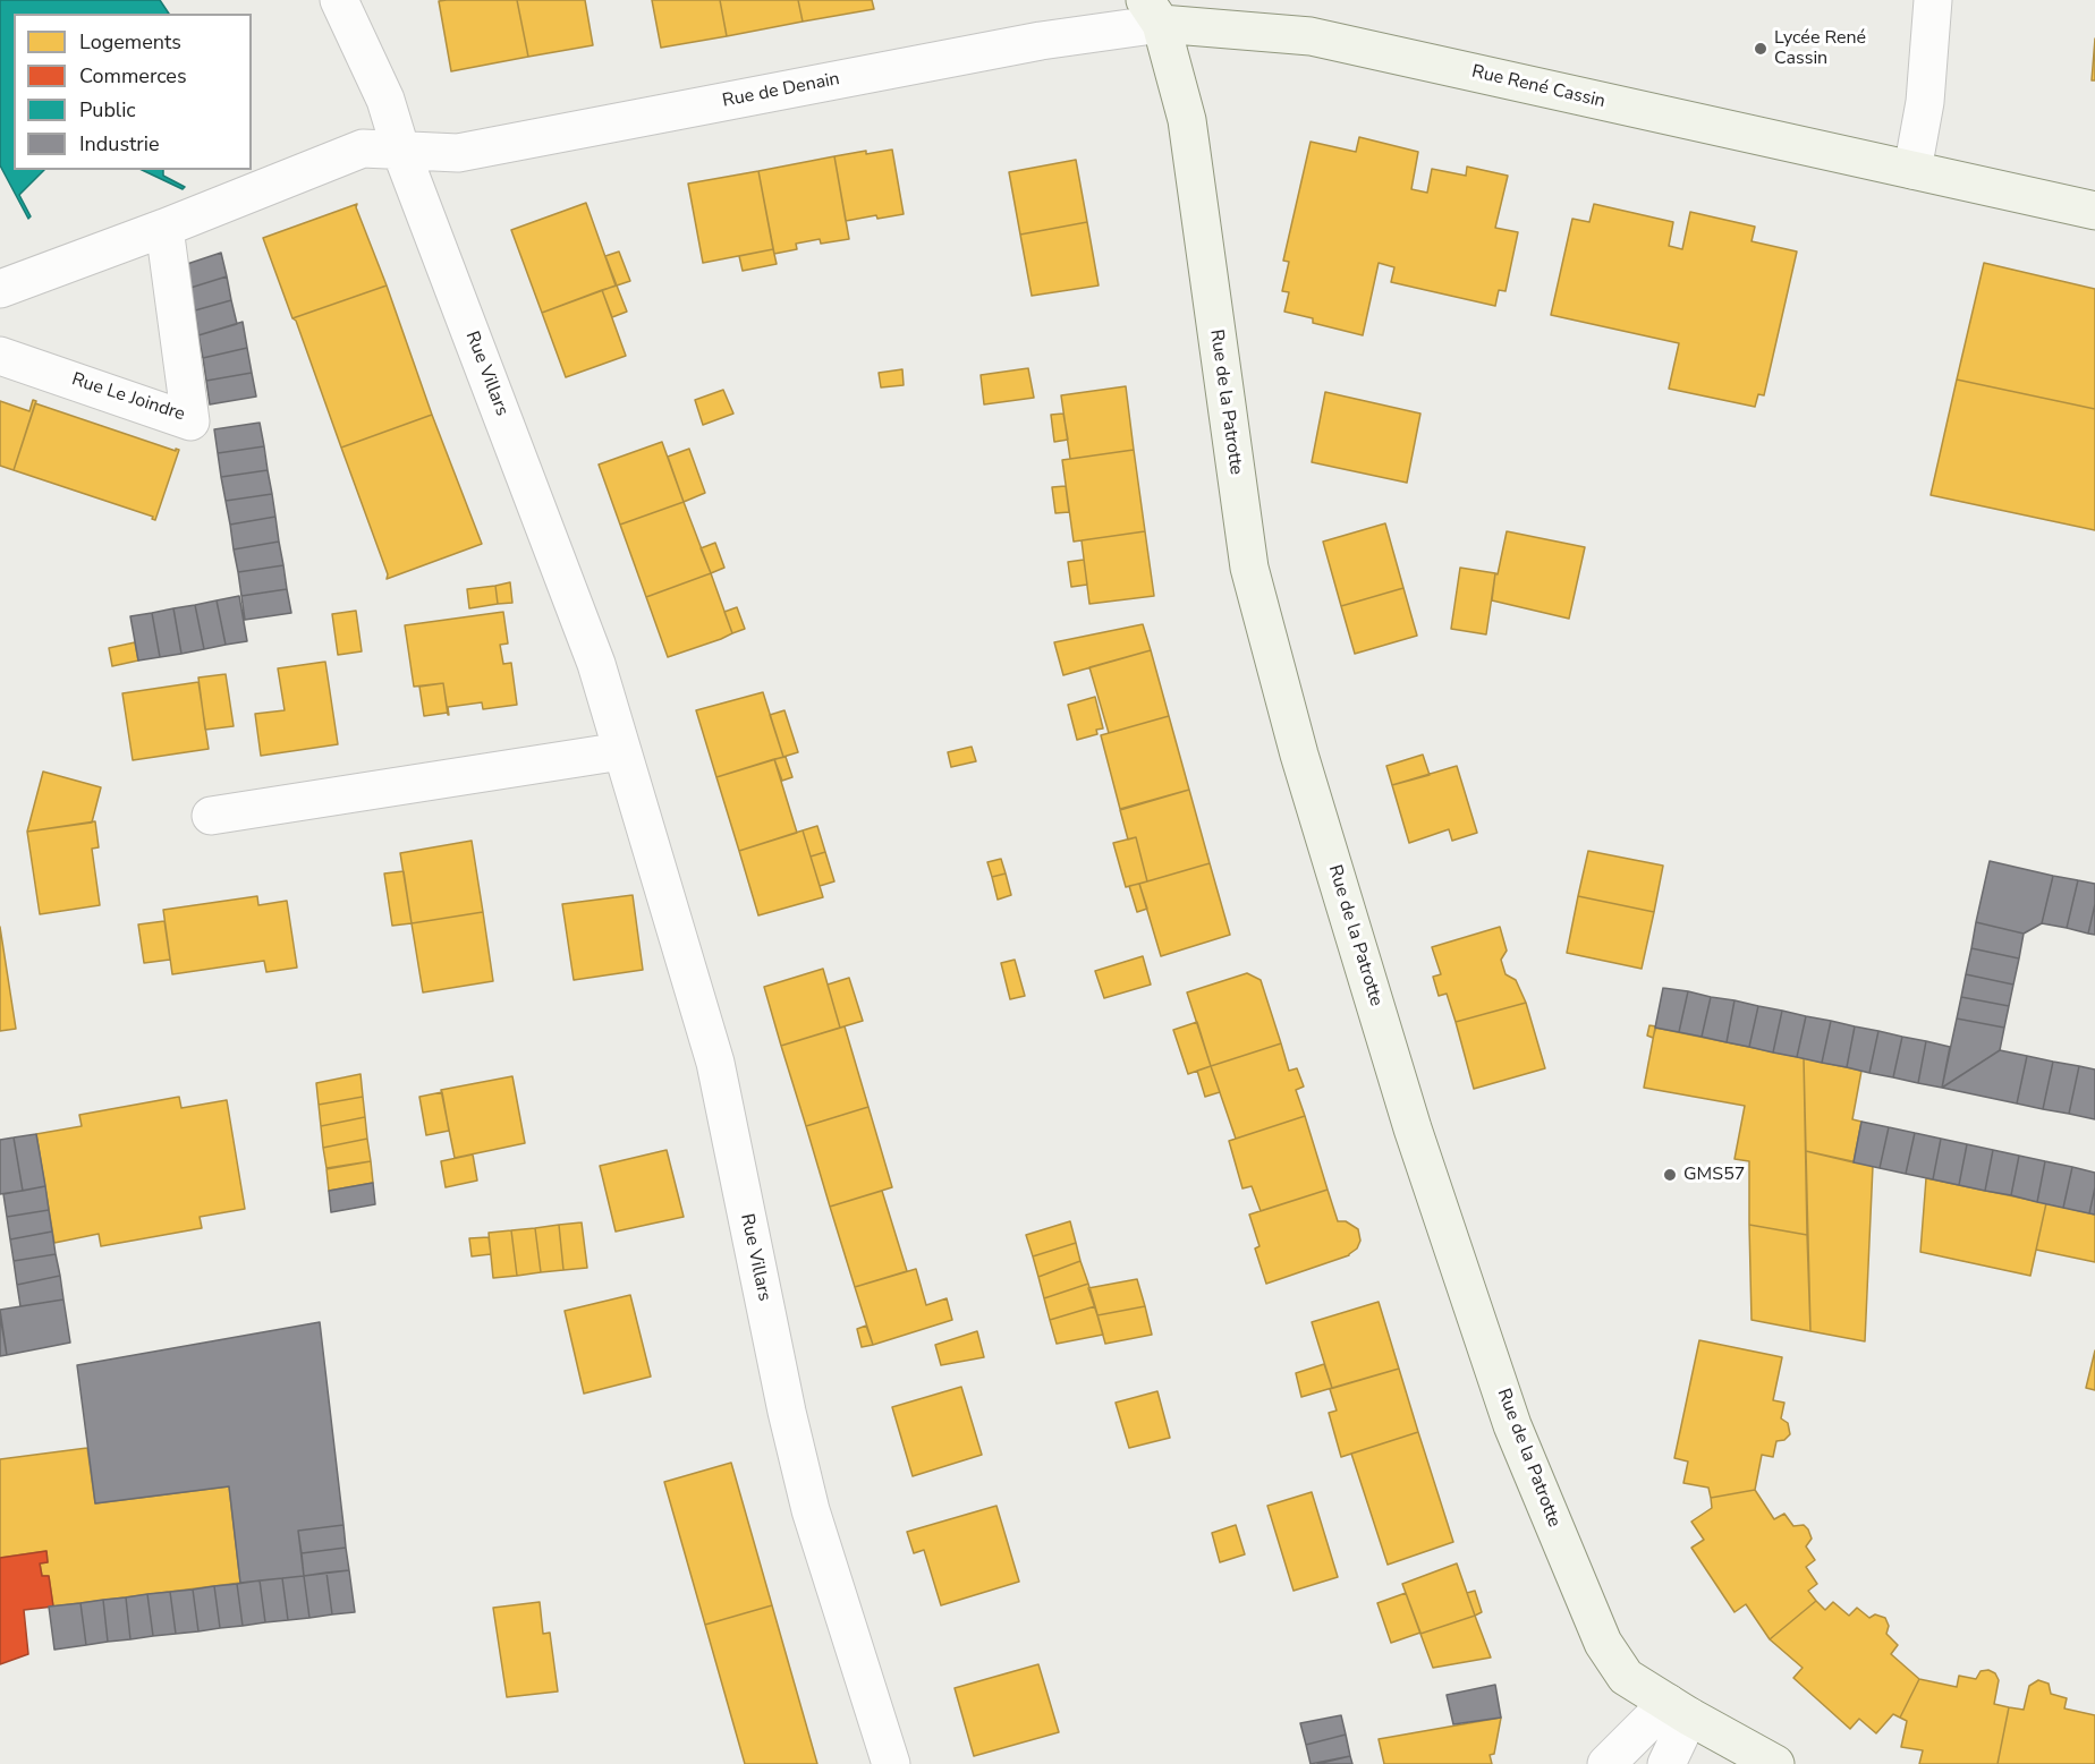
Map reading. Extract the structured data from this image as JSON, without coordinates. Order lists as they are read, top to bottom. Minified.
{"streets":{"street":["Rue René Cassin","Rue de Denain","Rue Villars","Rue Le Joindre","Rue de la Patrotte"]},"crossings":[["Rue René Cassin","Rue de Denain"],["Rue René Cassin","Rue de la Patrotte"],["Rue de Denain","Rue Villars"],["Rue de Denain","Rue de la Patrotte"]],"places":["Lycée René Cassin","GMS57"],"legend":["Logements","Commerces","Public","Industrie"]}
